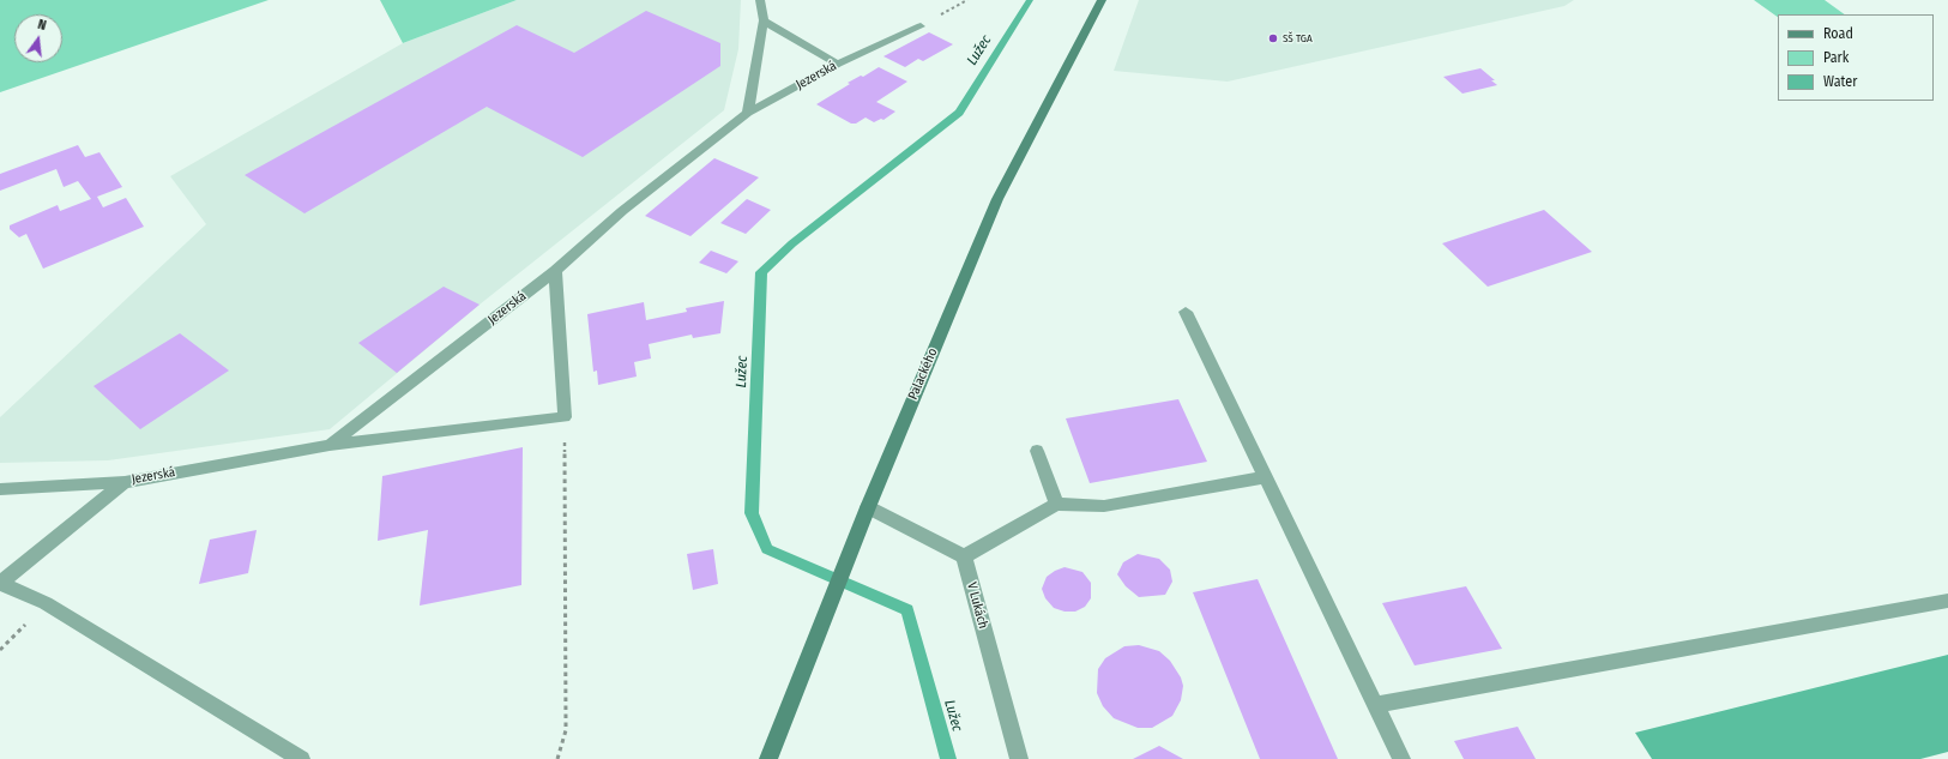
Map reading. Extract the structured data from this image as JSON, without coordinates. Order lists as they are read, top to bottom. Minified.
{"streets":{"street":["Jezerská","Palackého","V Lukách"]},"water":["Lužec"],"places":["SŠ TGA"],"legend":["Road","Park","Water"],"north":"top"}
